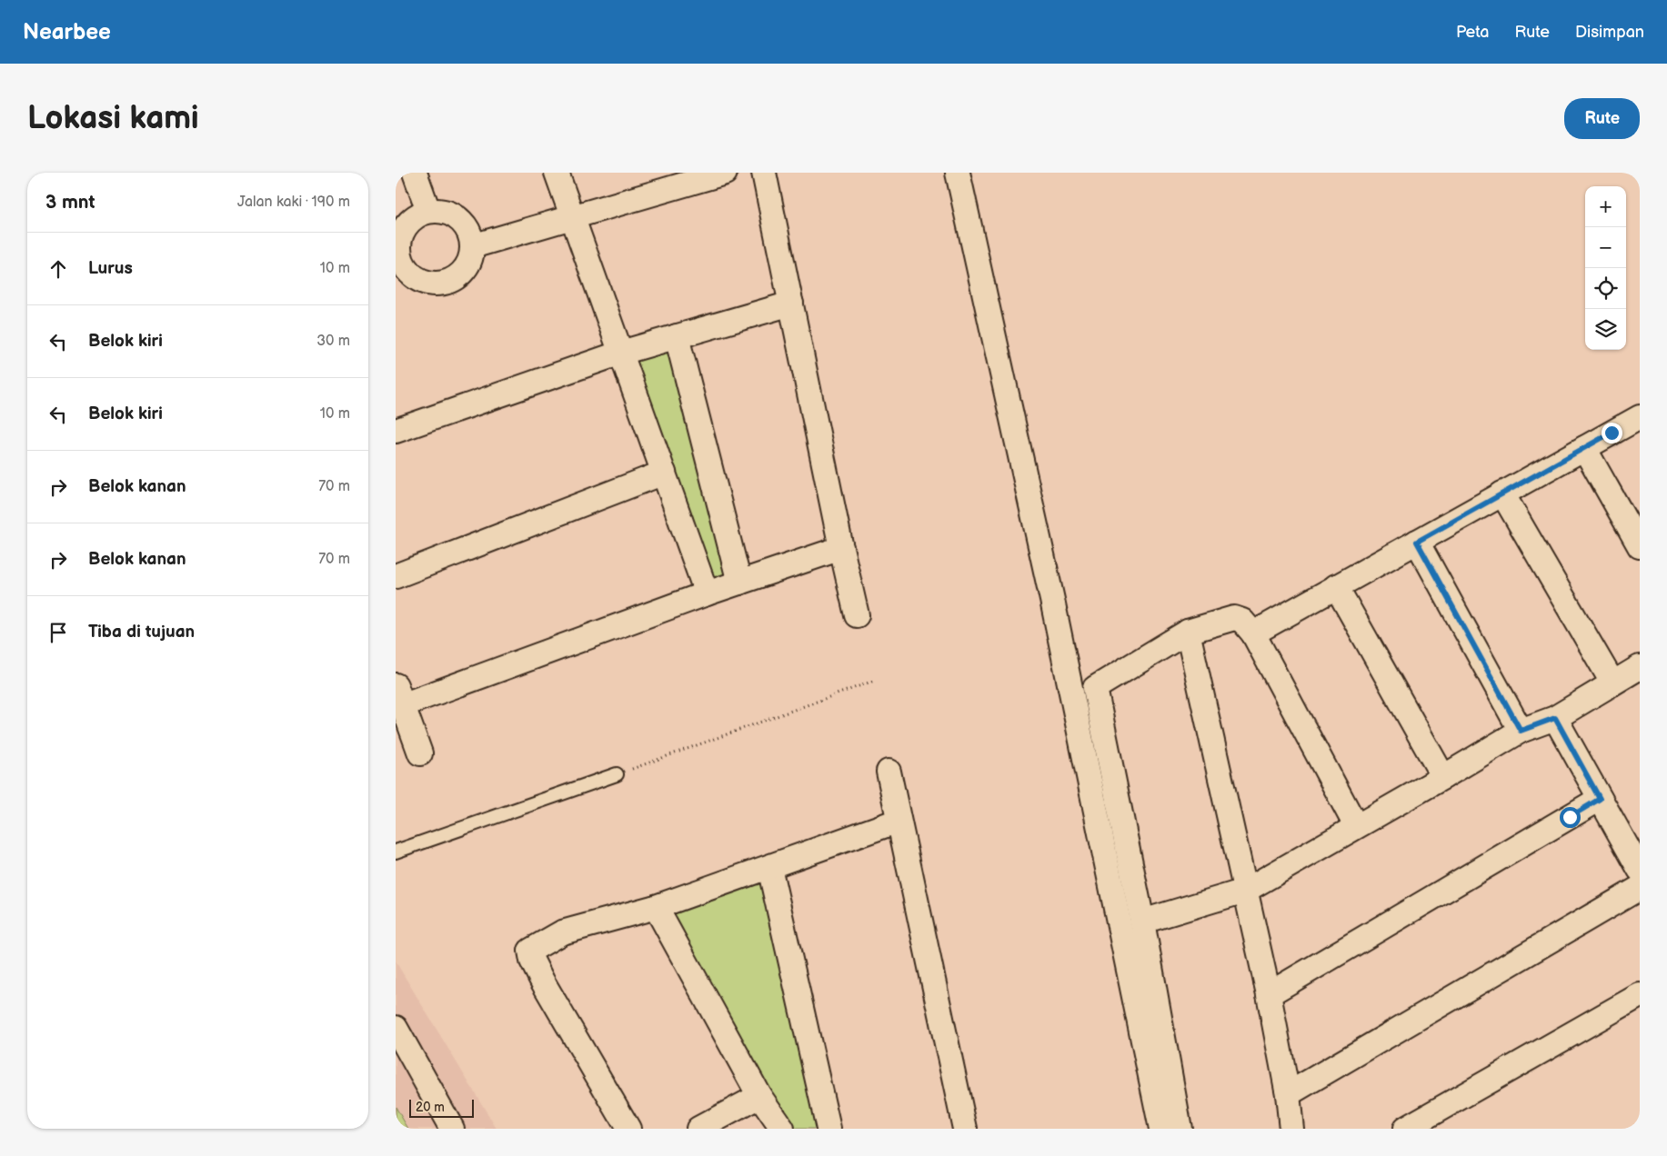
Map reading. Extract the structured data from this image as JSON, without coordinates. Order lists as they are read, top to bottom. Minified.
{"scale_bar":"20 m","page":{"header":"Nearbee","nav":["Peta","Rute","Disimpan"],"buttons":"Rute","title":"Lokasi kami","heading":["3 mnt","Jalan kaki · 190 m"],"map_buttons":["+","−"],"list":[["Lurus","10 m"],["Belok kiri","30 m"],["Belok kiri","10 m"],["Belok kanan","70 m"],["Belok kanan","70 m"],"Tiba di tujuan"],"scale":"20 m"}}
